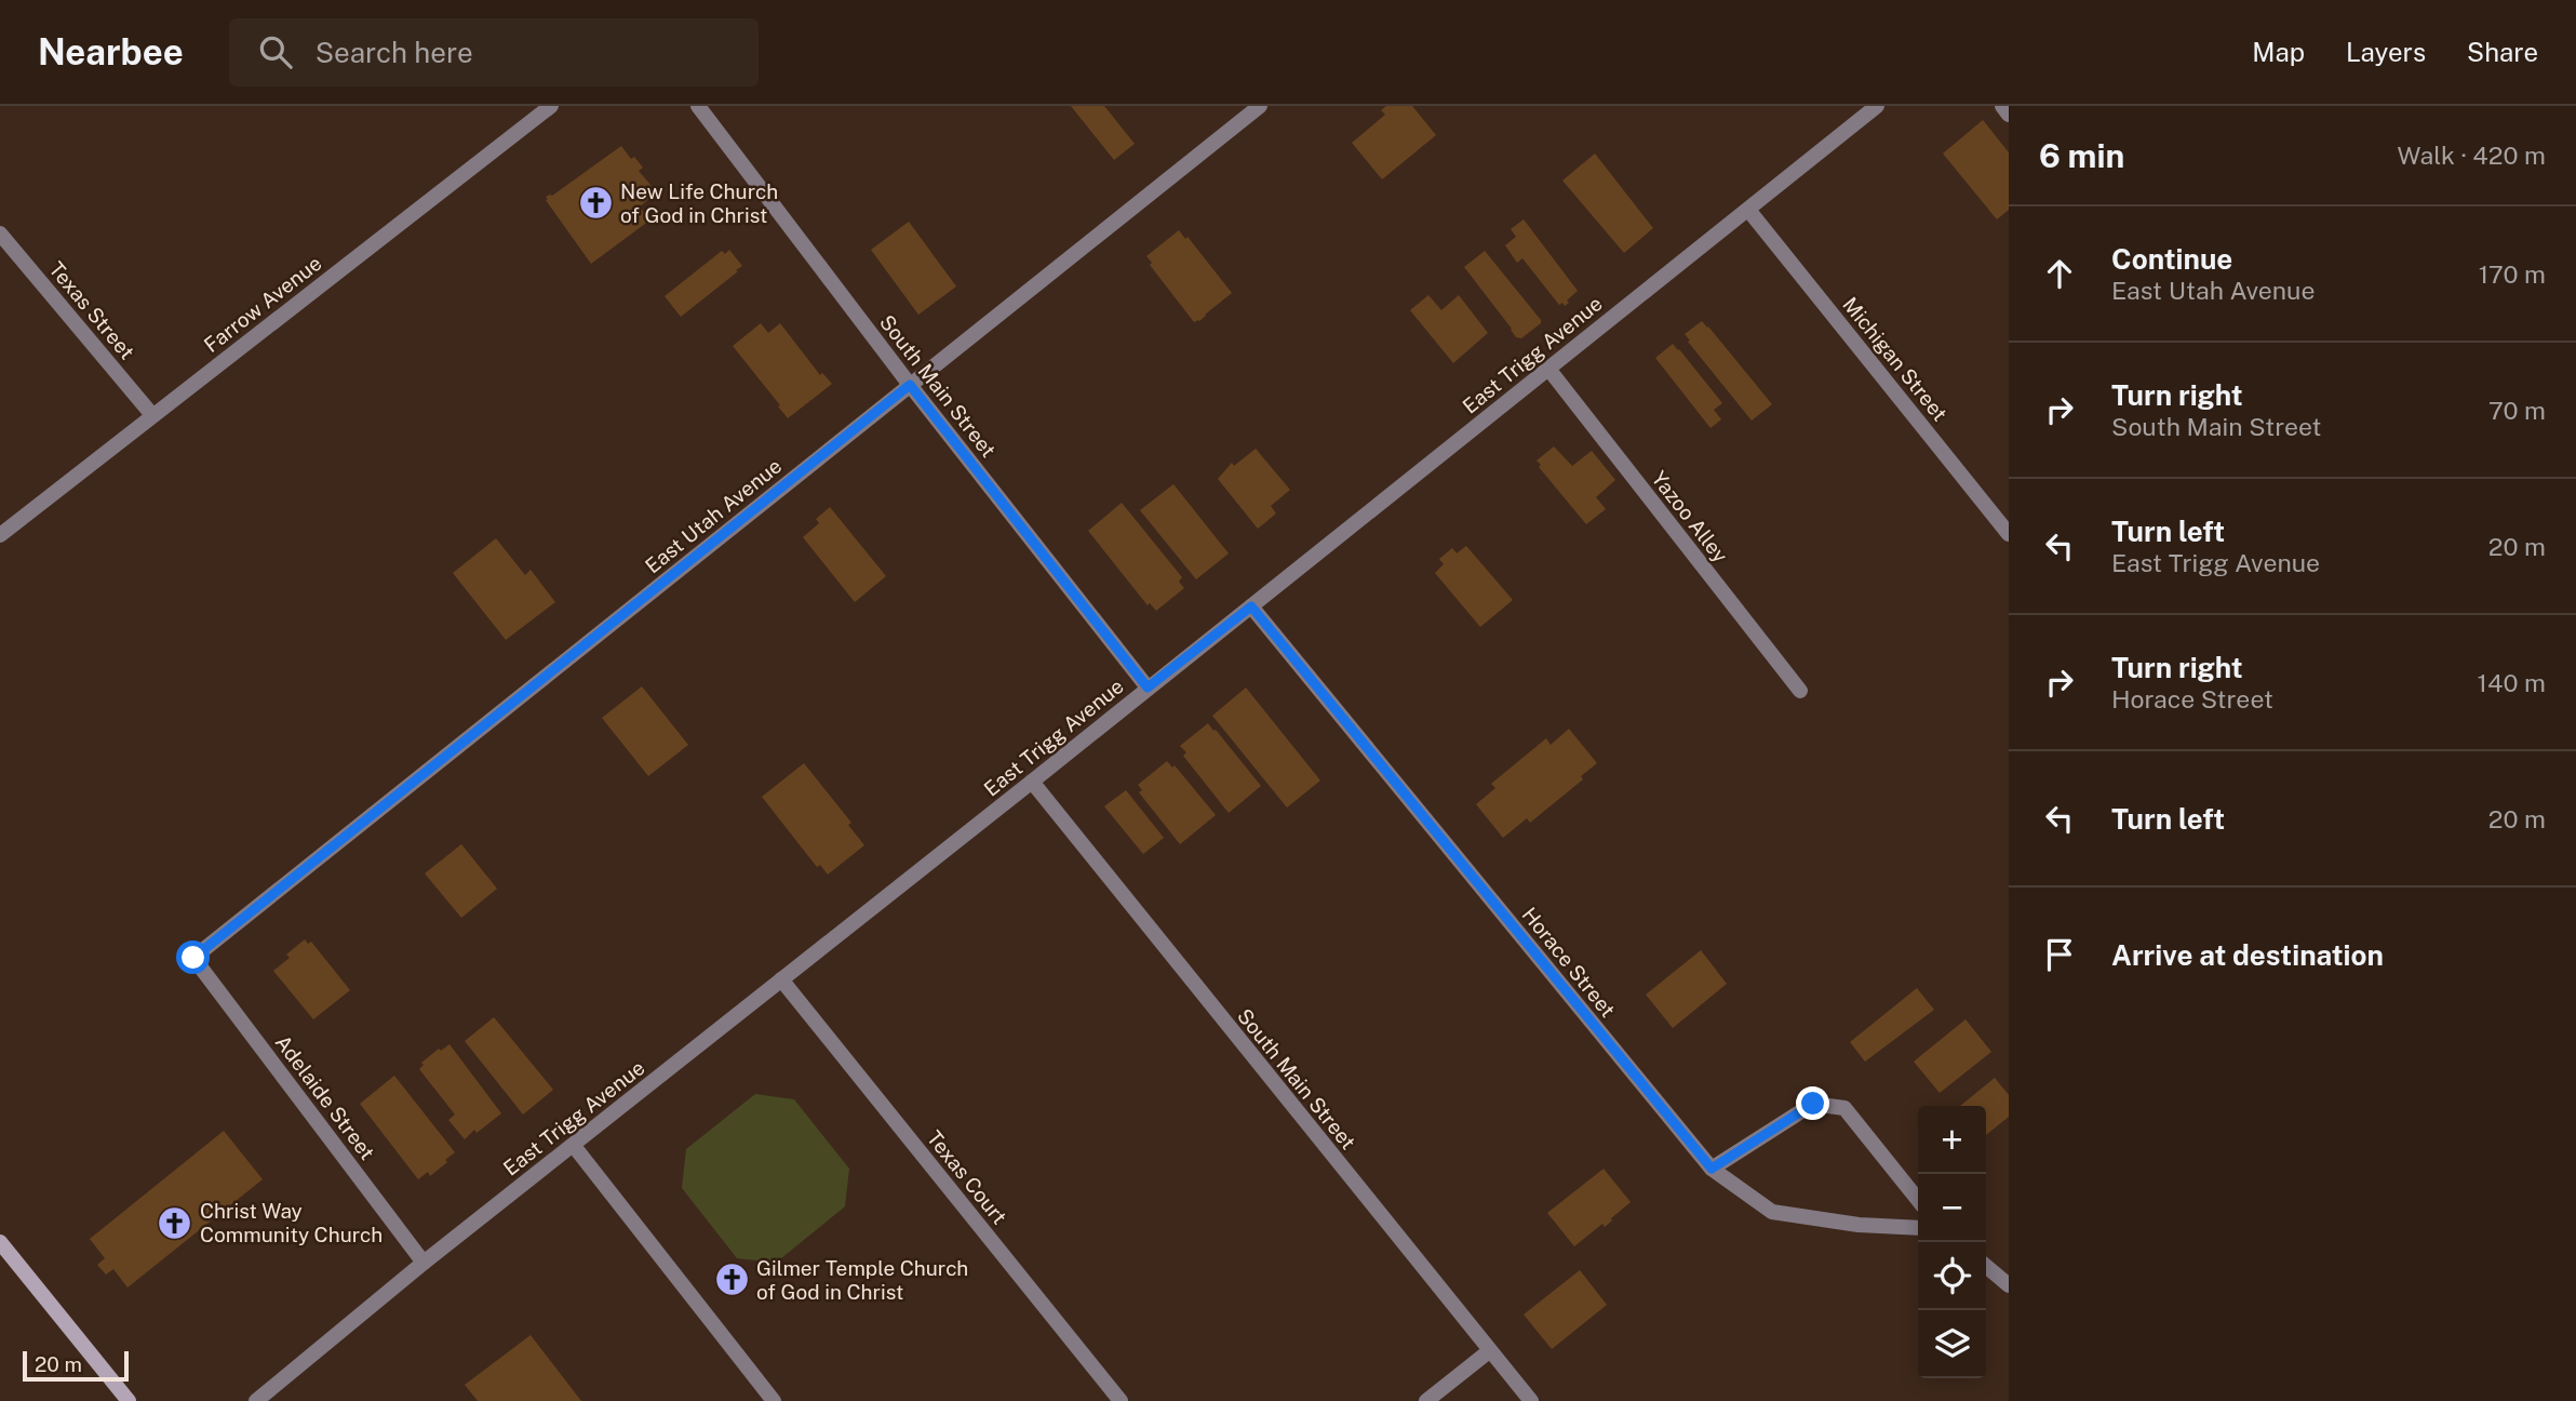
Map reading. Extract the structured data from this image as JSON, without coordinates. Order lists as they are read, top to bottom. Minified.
{"streets":{"street":["Farrow Avenue","Texas Street","East Trigg Avenue","Michigan Street","South Main Street","East Utah Avenue","Yazoo Alley","Horace Street","Adelaide Street","Texas Court"]},"crossings":[["Farrow Avenue","Texas Street"],["East Trigg Avenue","Michigan Street"],["East Trigg Avenue","South Main Street"],["East Trigg Avenue","Yazoo Alley"],["East Trigg Avenue","Horace Street"],["East Trigg Avenue","Adelaide Street"],["East Trigg Avenue","Texas Court"],["South Main Street","East Utah Avenue"],["East Utah Avenue","Adelaide Street"]],"places":{"church":["New Life Church of God in Christ","Christ Way Community Church","Gilmer Temple Church of God in Christ"]},"scale_bar":"20 m","page":{"header":"Nearbee","search":"Search here","nav":["Map","Layers","Share"],"heading":["6 min","Walk · 420 m"],"list":[["Continue","East Utah Avenue","170 m"],["Turn right","South Main Street","70 m"],["Turn left","East Trigg Avenue","20 m"],["Turn right","Horace Street","140 m"],["Turn left","20 m"],"Arrive at destination"],"map_buttons":["+","−"],"scale":"20 m"}}
